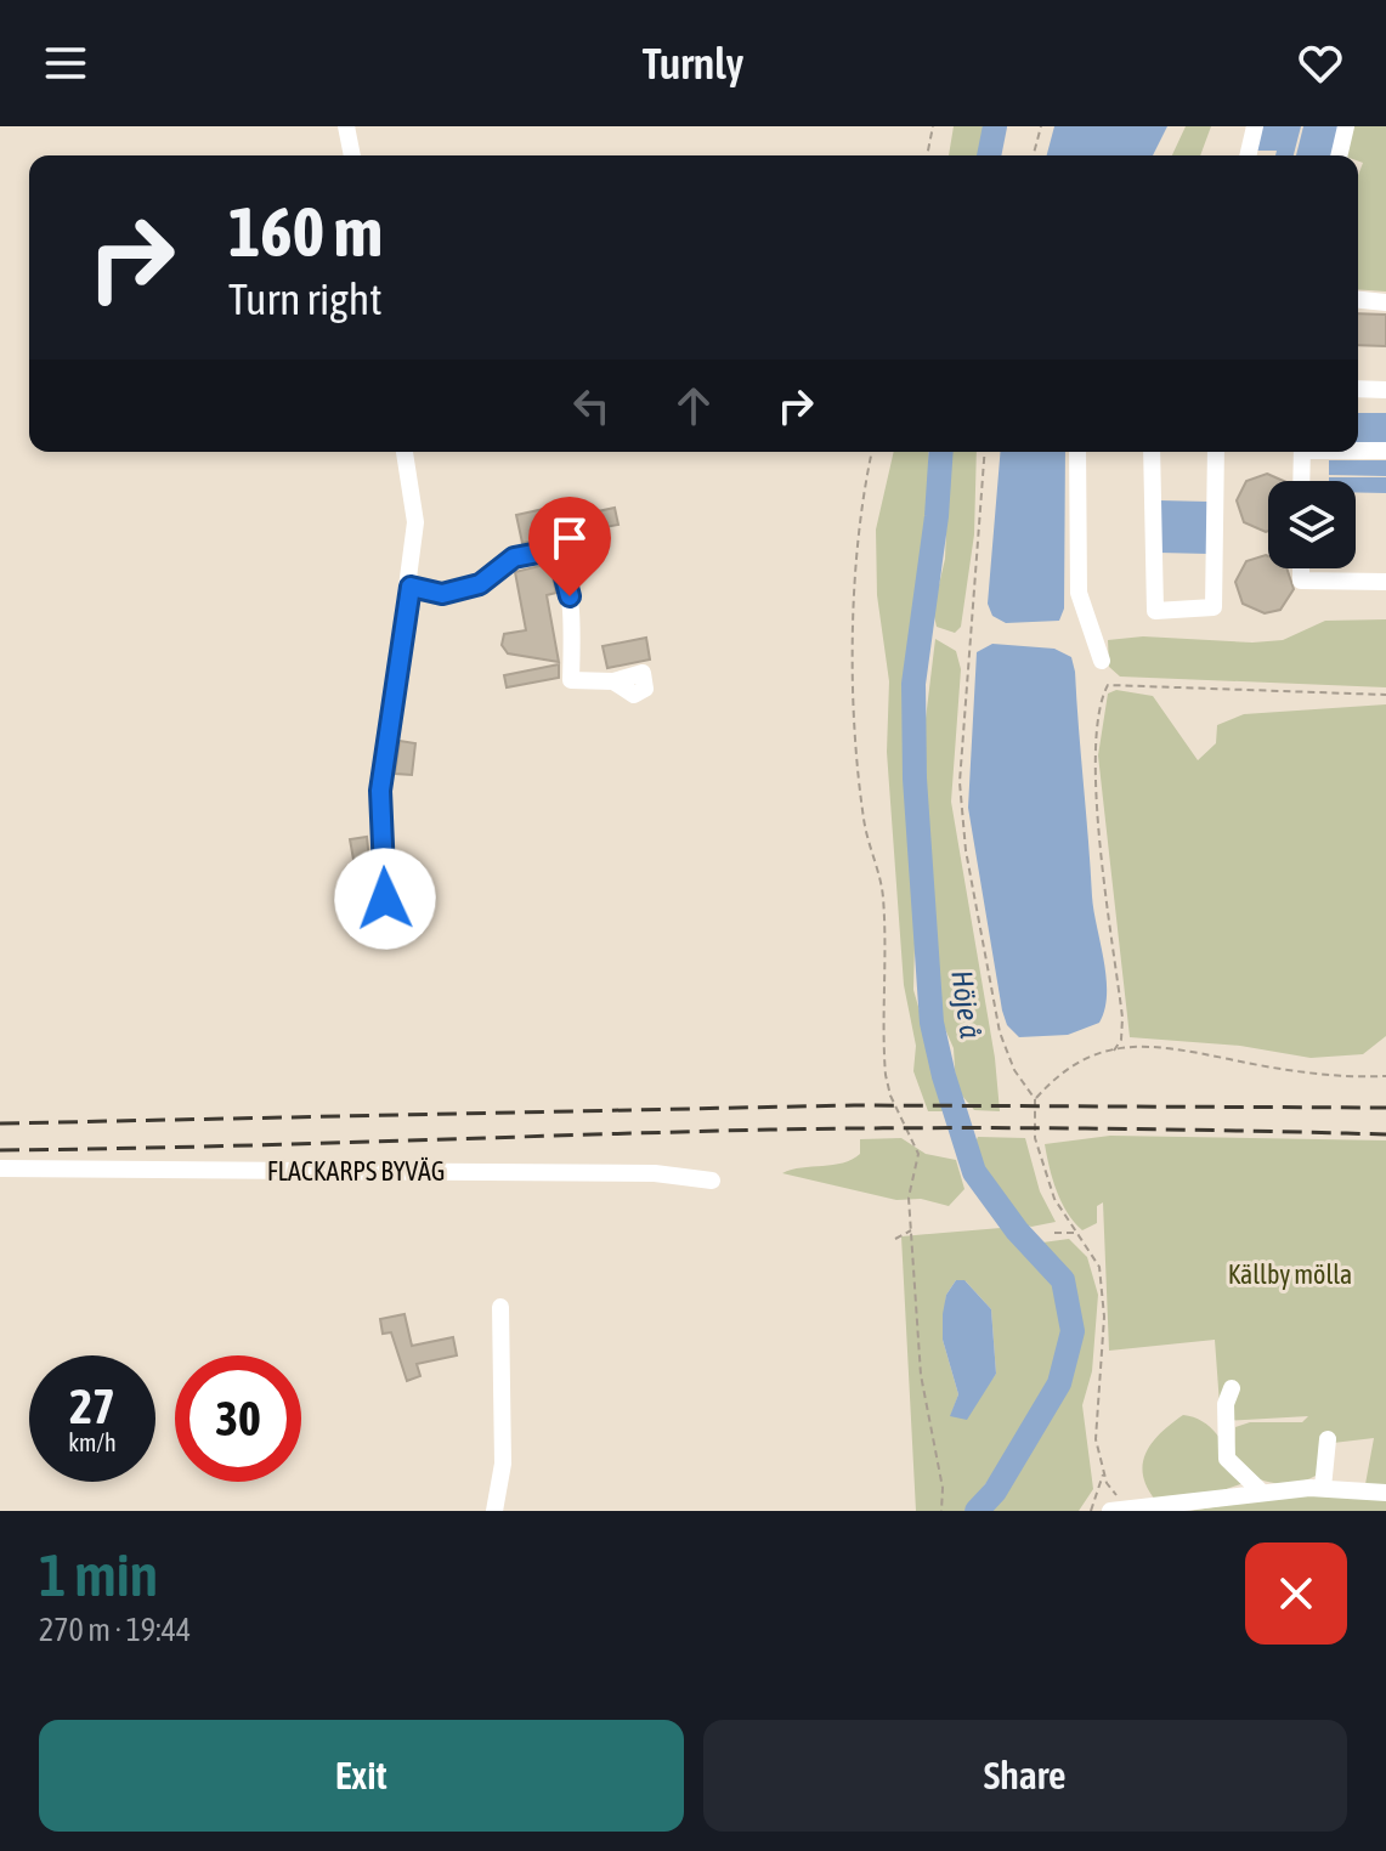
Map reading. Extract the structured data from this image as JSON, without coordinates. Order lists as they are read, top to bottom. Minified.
{"streets":{"street":["FLACKARPS BYVÄG"]},"water":["Höje å"],"parks":["Källby mölla"],"page":{"header":"Turnly","turn":["160 m","Turn right"],"speed":"27 km/h","limit":"30","heading":["1 min","270 m · 19:44"],"buttons":["Exit","Share"]}}
